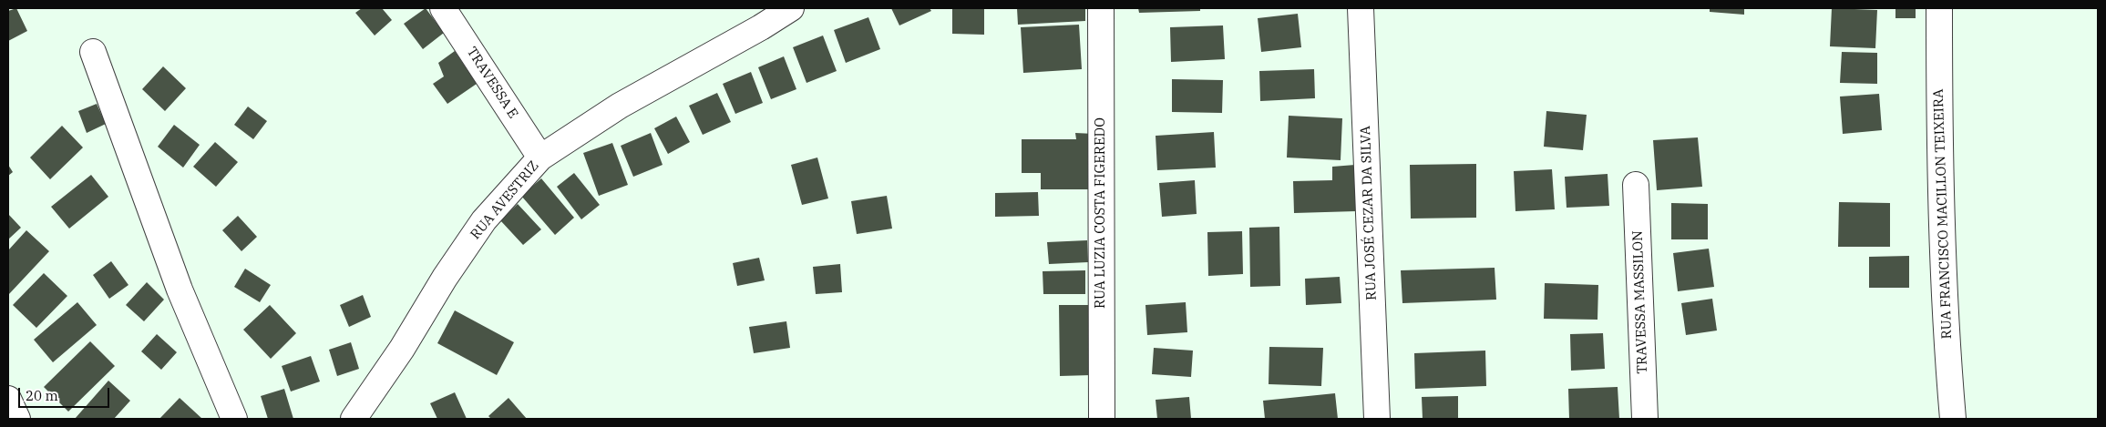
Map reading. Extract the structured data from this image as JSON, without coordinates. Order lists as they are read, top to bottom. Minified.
{"streets":{"street":["TRAVESSA E","RUA AVESTRIZ","RUA LUZIA COSTA FIGEREDO","RUA JOSÉ CEZAR DA SILVA","RUA FRANCISCO MACILLON TEIXEIRA","TRAVESSA MASSILON"]},"crossings":[["TRAVESSA E","RUA AVESTRIZ"]],"scale_bar":"20 m"}
